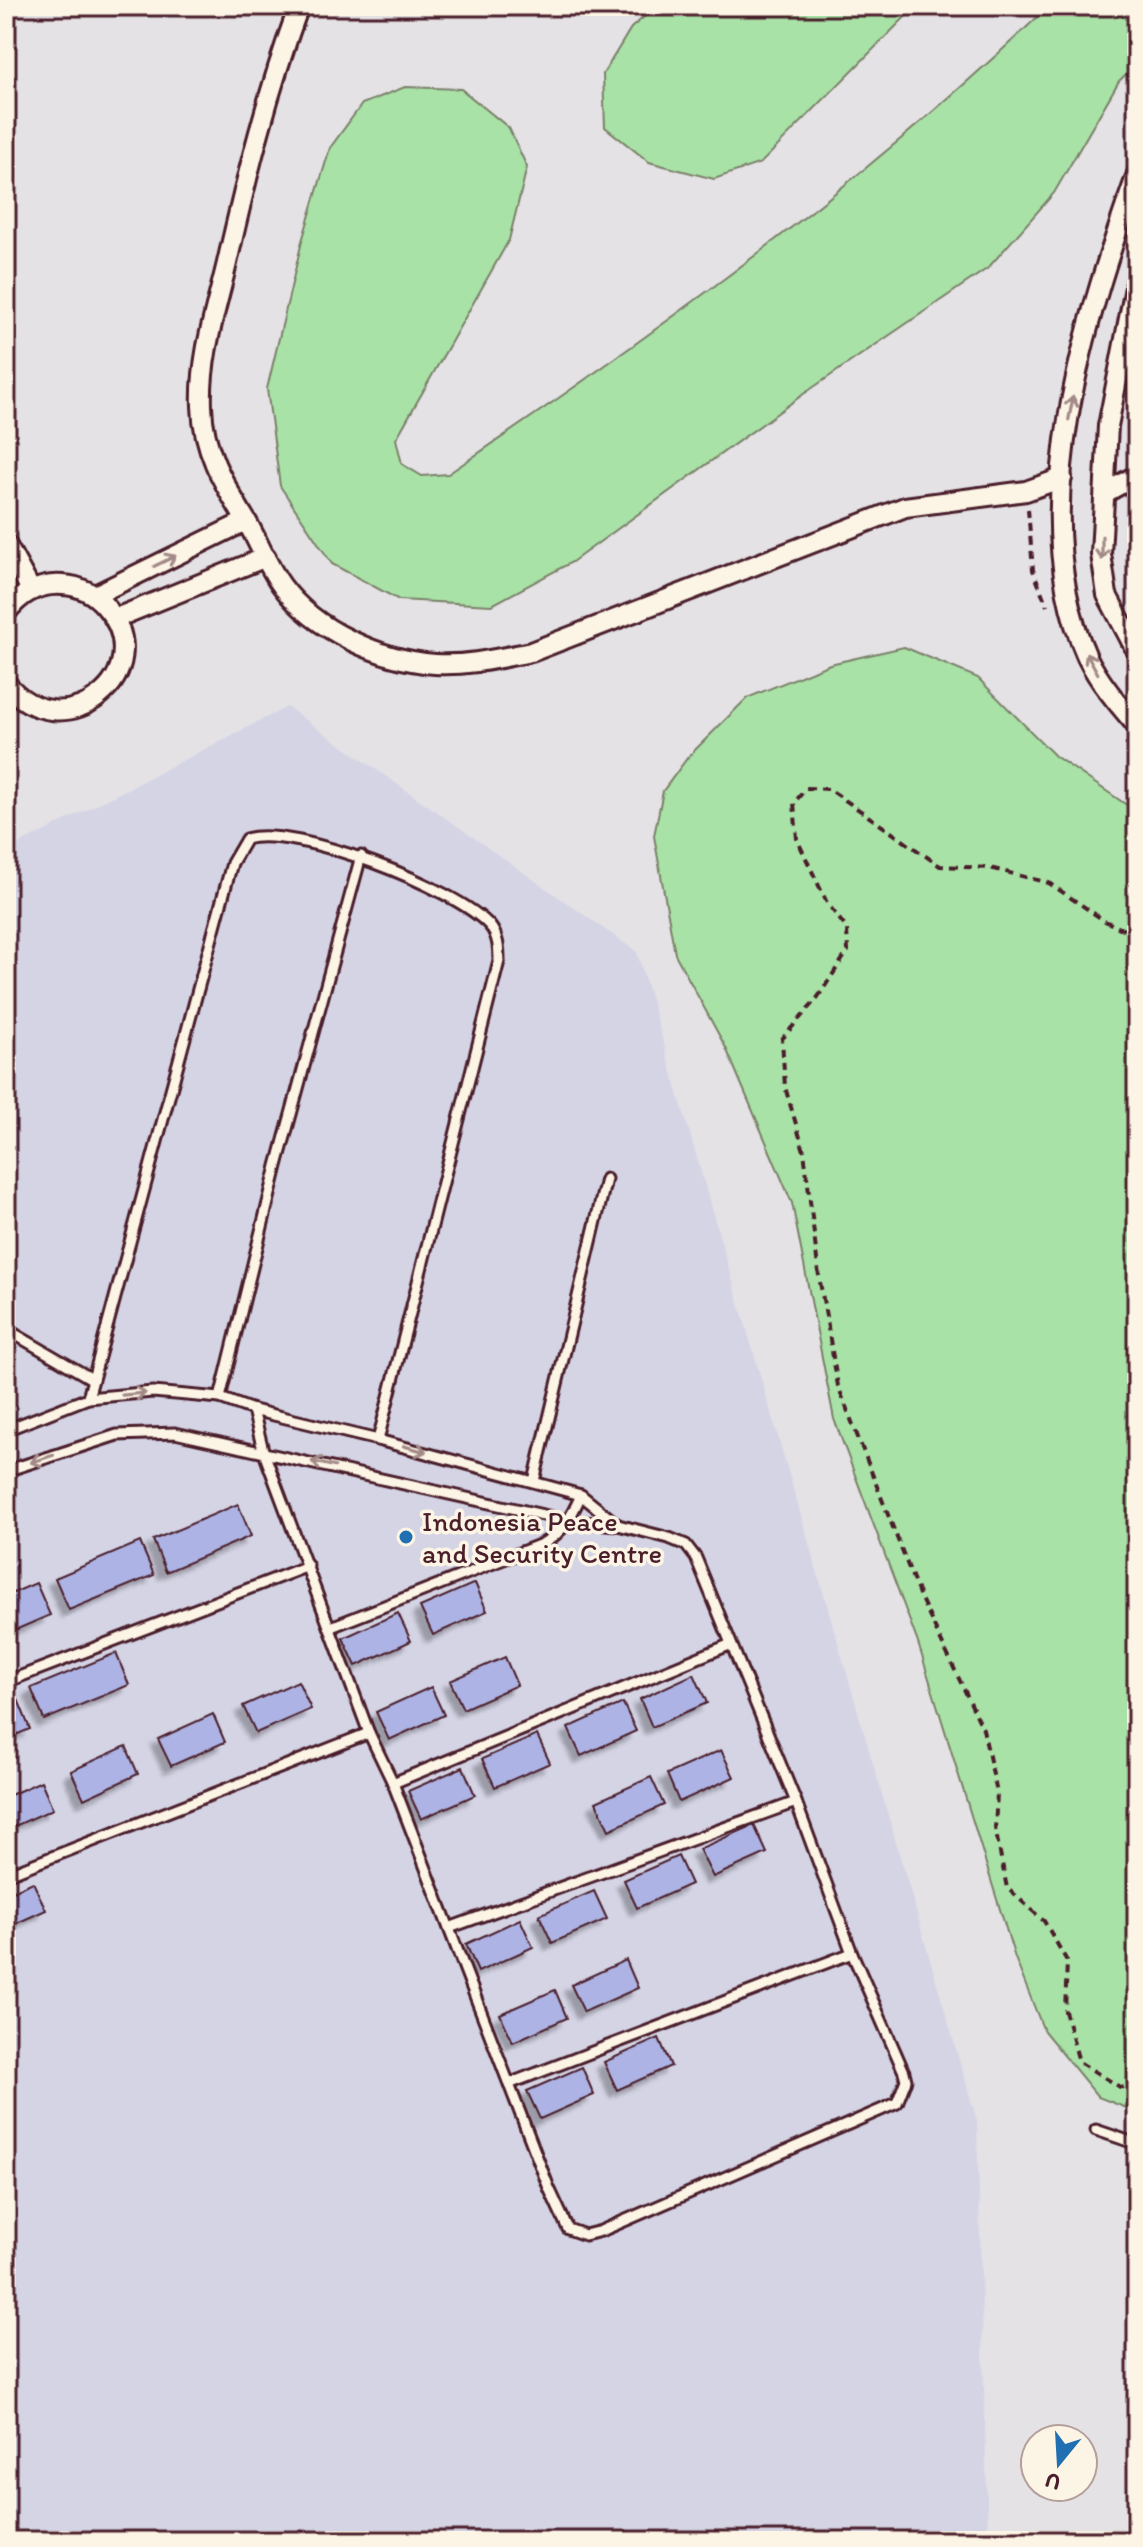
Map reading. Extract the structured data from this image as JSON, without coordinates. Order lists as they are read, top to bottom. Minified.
{"places":["Indonesia Peace and Security Centre"],"north":"bottom"}
